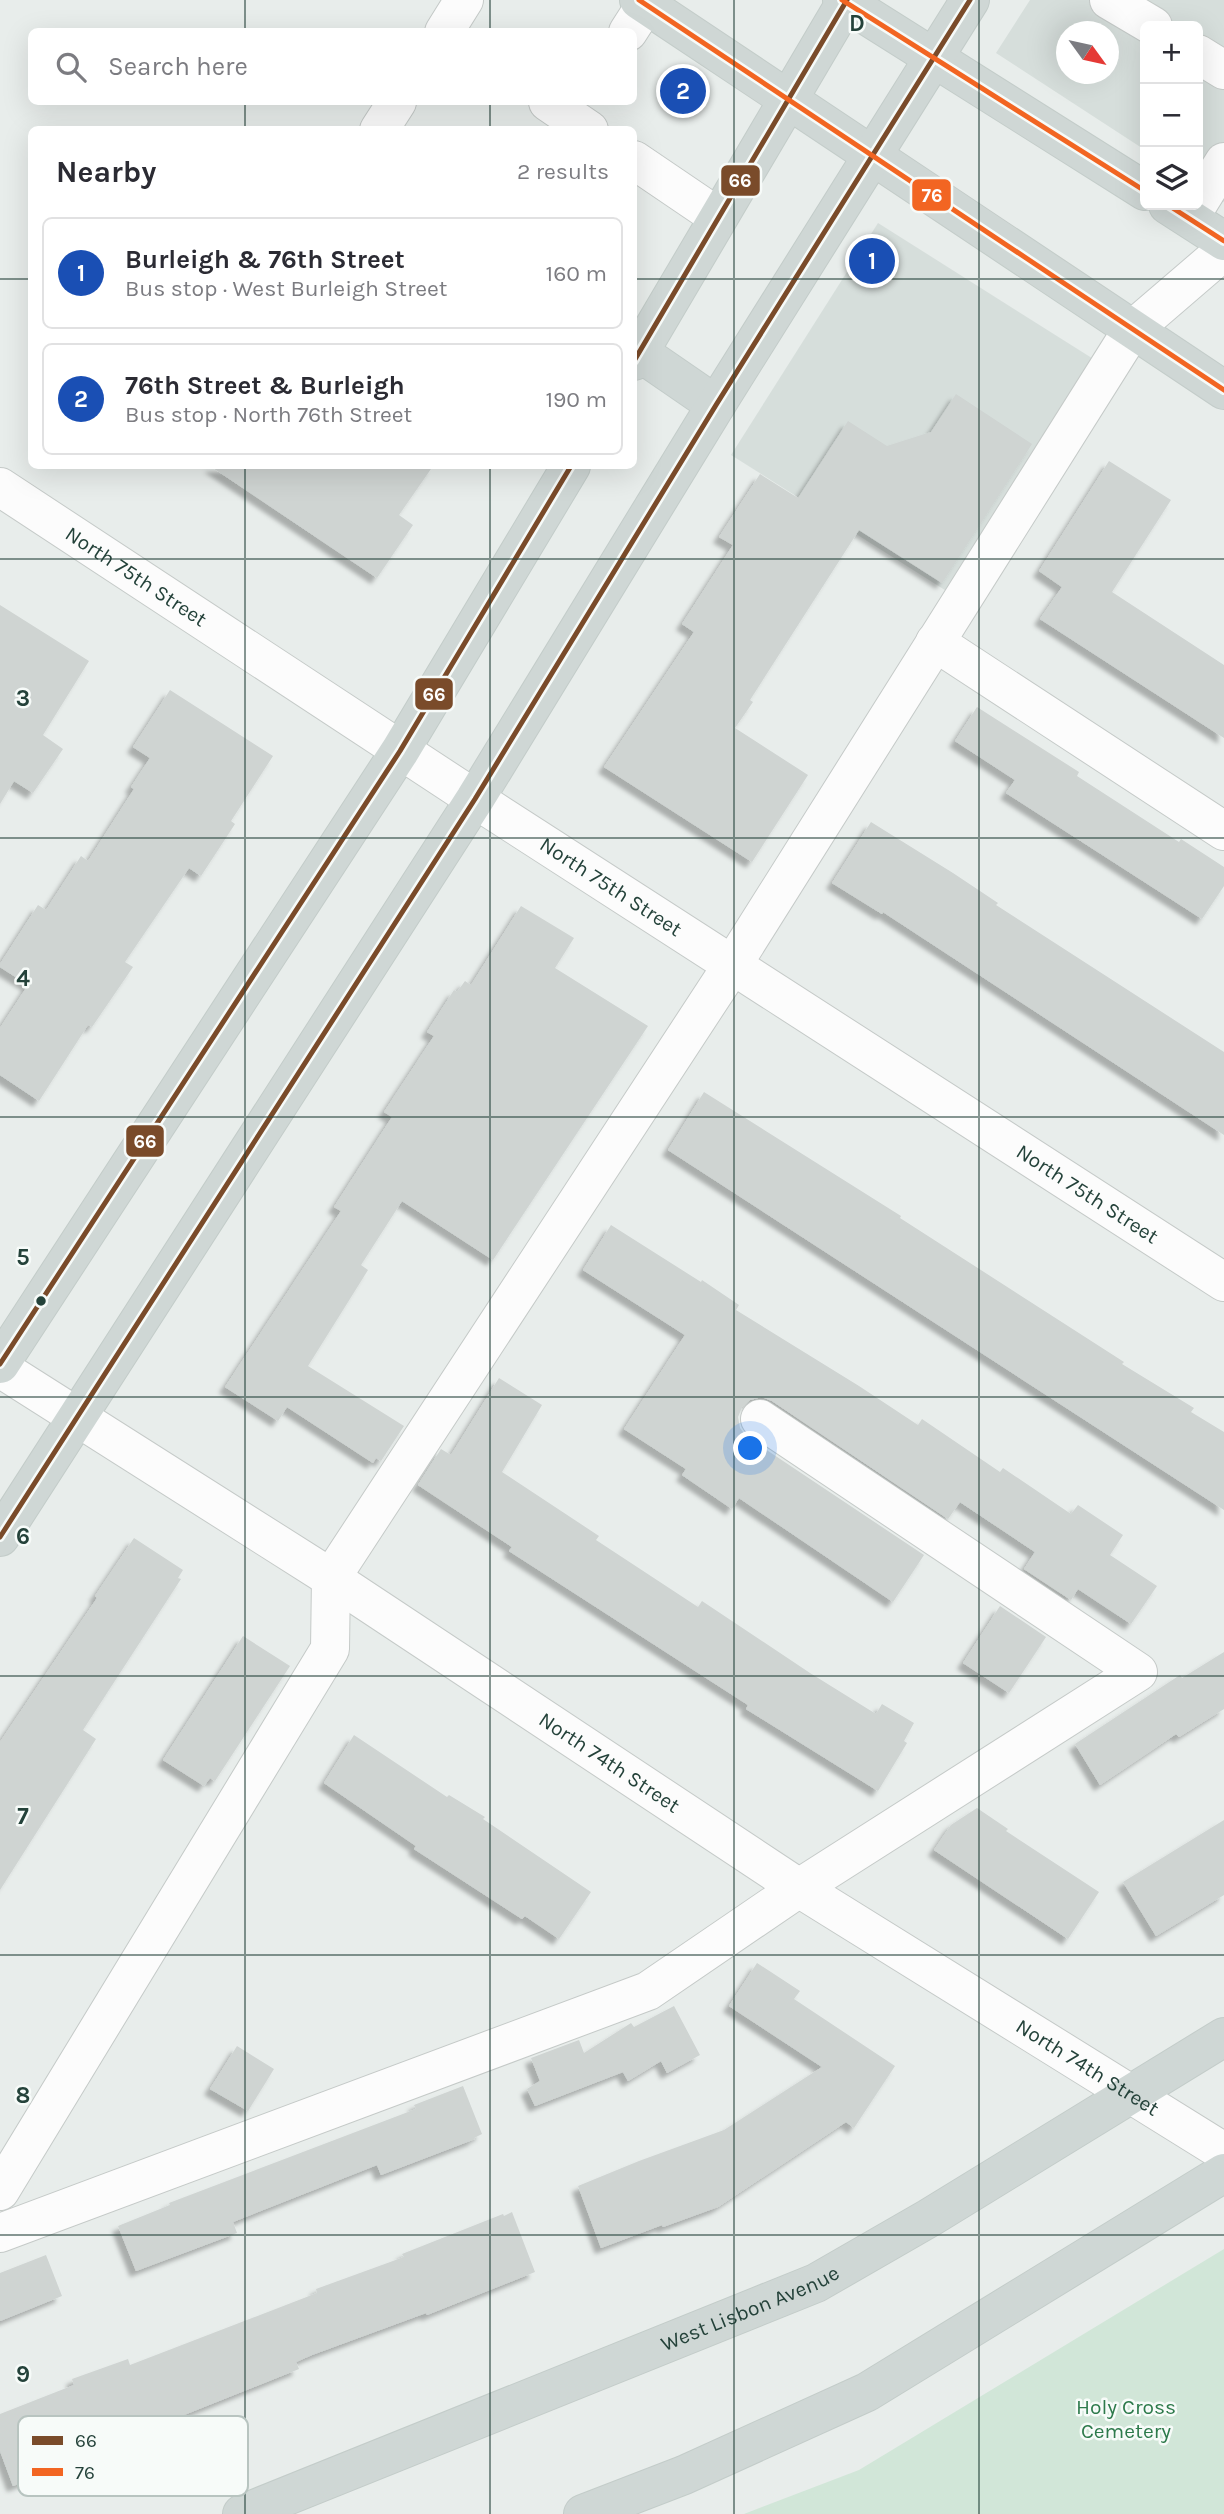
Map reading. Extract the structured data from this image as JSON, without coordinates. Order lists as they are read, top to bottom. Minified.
{"streets":{"main road":["West Lisbon Avenue"],"street":["North 75th Street","North 74th Street"]},"crossings":[["North 74th Street","West Lisbon Avenue"]],"parks":["Holy Cross Cemetery"],"lines":["transit line 66","transit line 76"],"legend":["66","76"],"north":"bottom right","page":{"map_buttons":["+","−"],"search":"Search here","pins":["2","1"],"heading":["Nearby","2 results"],"list":[{"mark":"1","name":"Burleigh & 76th Street","note":"Bus stop · West Burleigh Street","value":"160 m"},{"mark":"2","name":"76th Street & Burleigh","note":"Bus stop · North 76th Street","value":"190 m"}]},"grid":{"columns":["D"],"rows":["3","4","5","6","7","8","9"]}}
